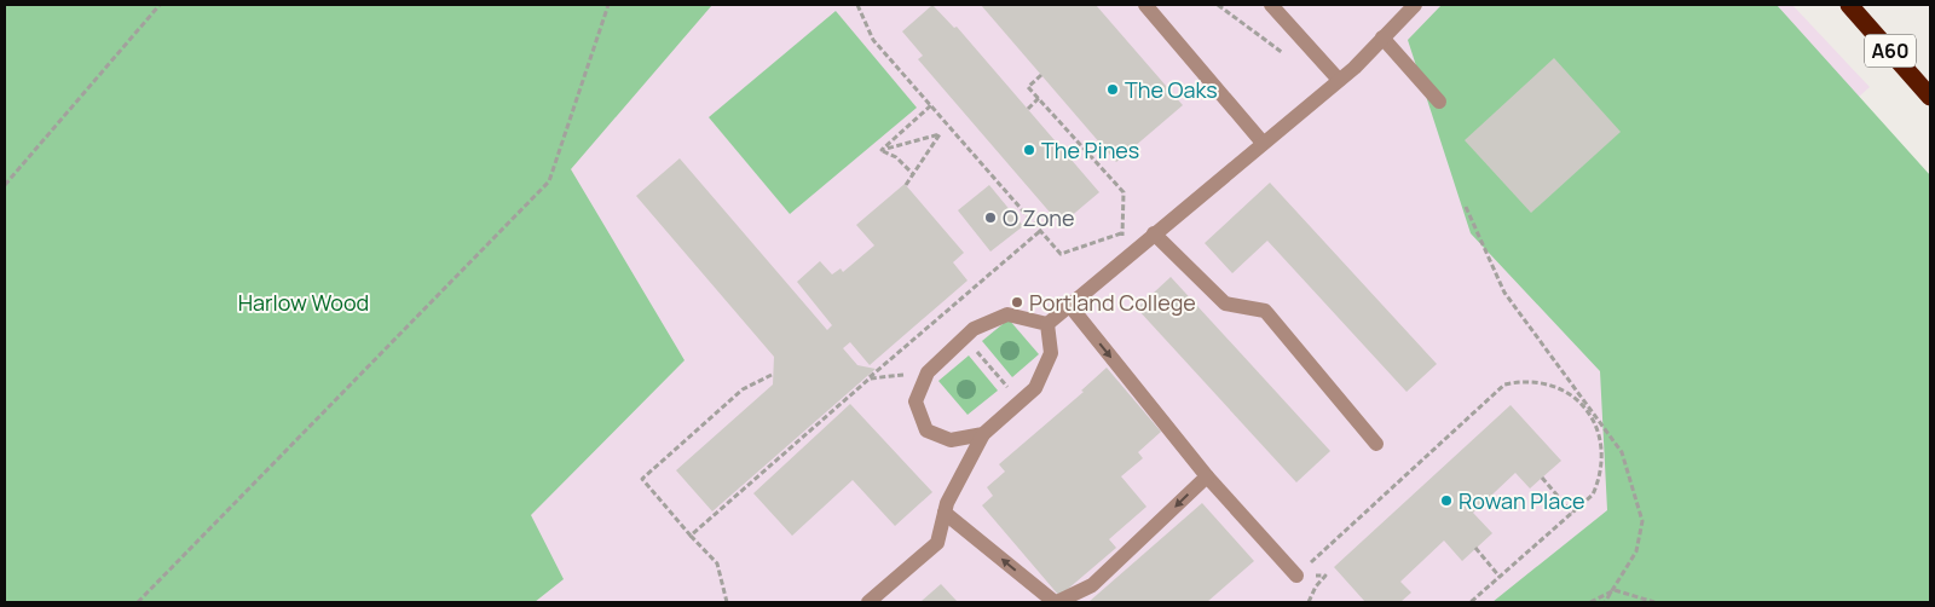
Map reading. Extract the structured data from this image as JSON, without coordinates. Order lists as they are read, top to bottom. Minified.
{"streets":{"highway":["A60"]},"parks":["Harlow Wood"],"places":["The Oaks","The Pines","O Zone","Portland College","Rowan Place"]}
